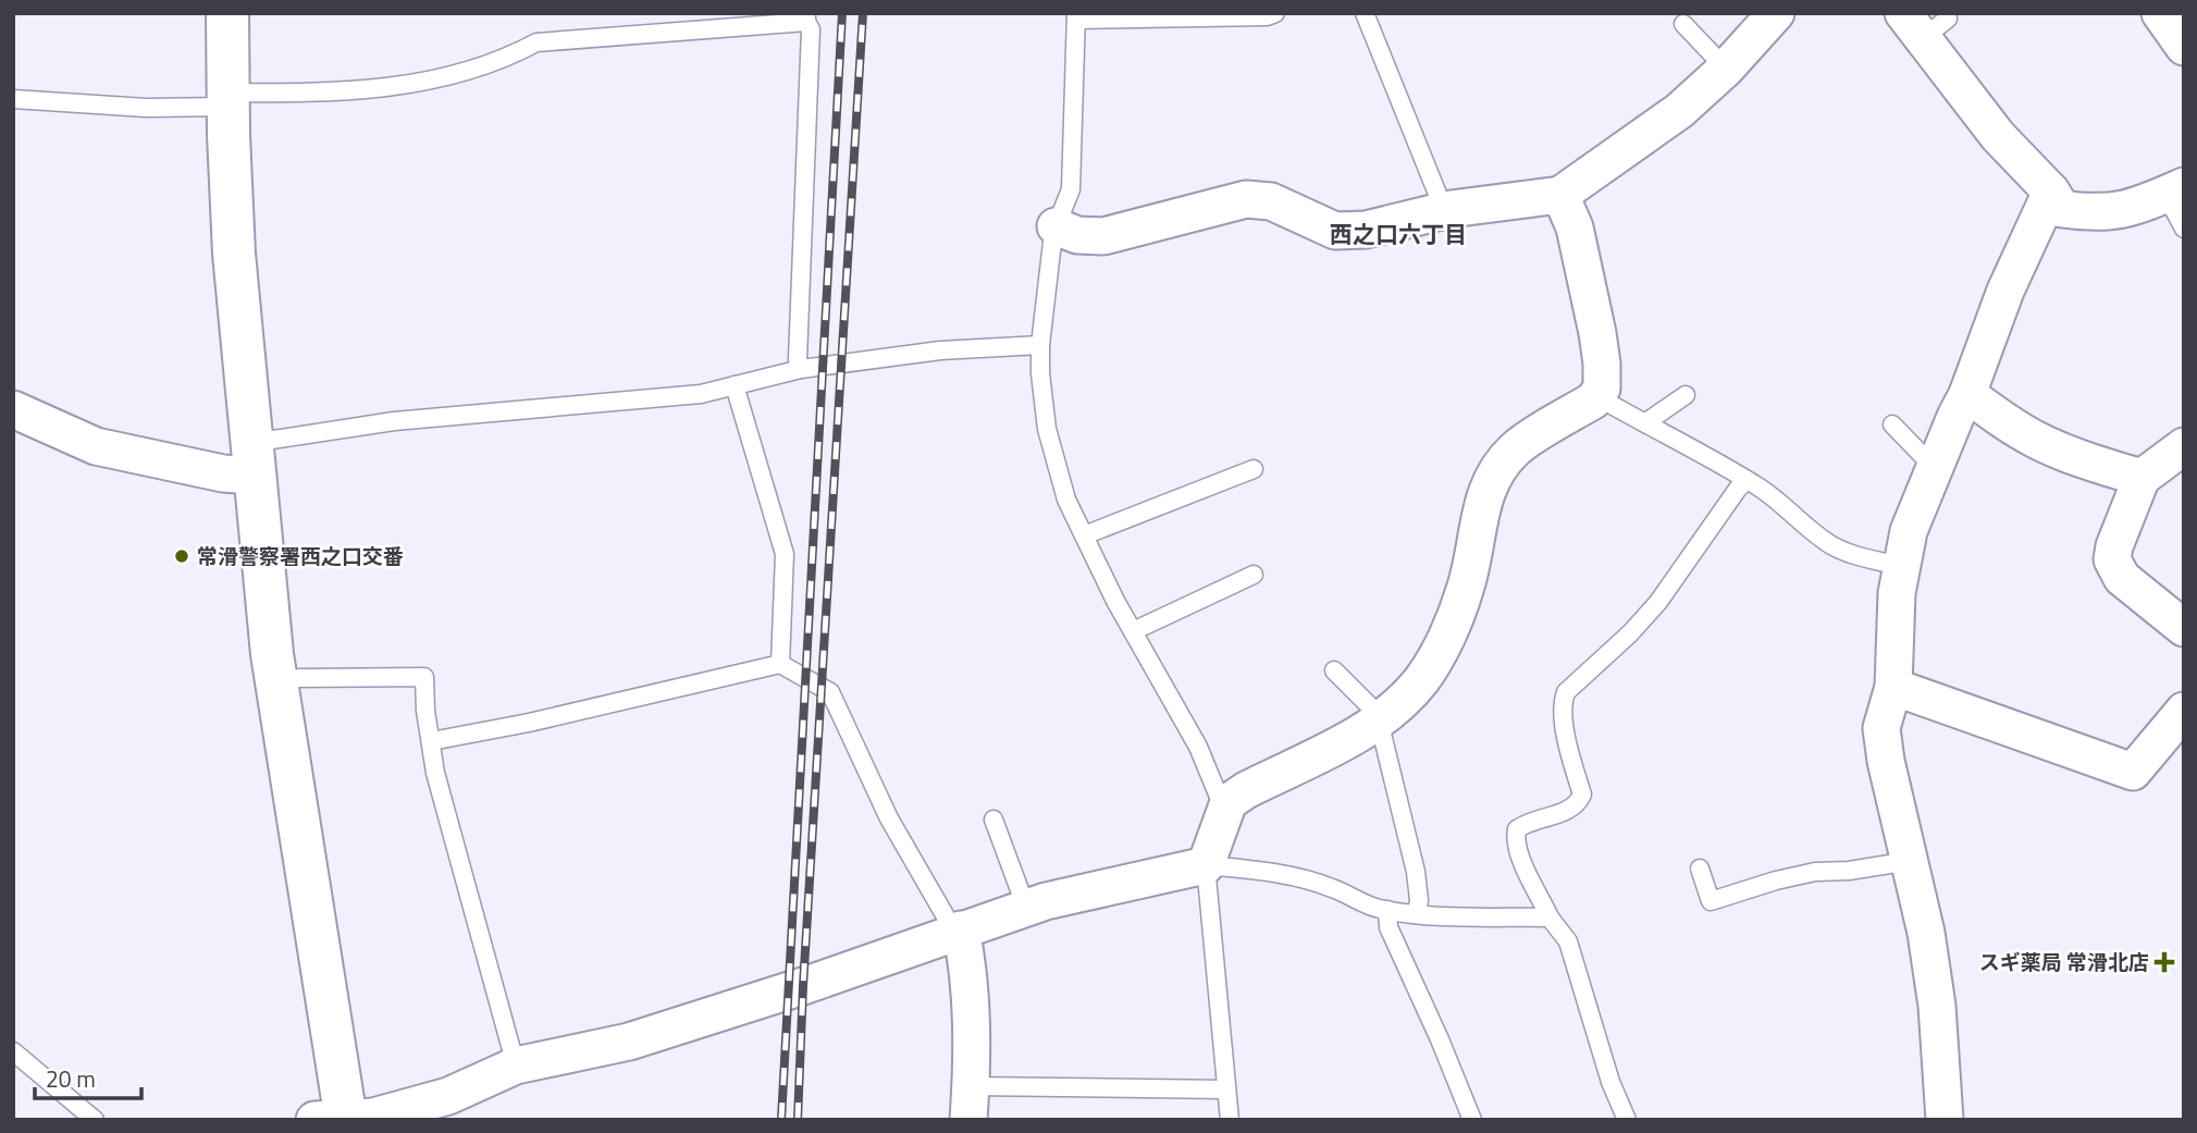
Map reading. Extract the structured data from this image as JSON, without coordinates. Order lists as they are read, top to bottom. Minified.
{"districts":["西之口六丁目"],"places":{"other":["常滑警察署西之口交番"],"health":["スギ薬局 常滑北店"]},"scale_bar":"20 m"}
